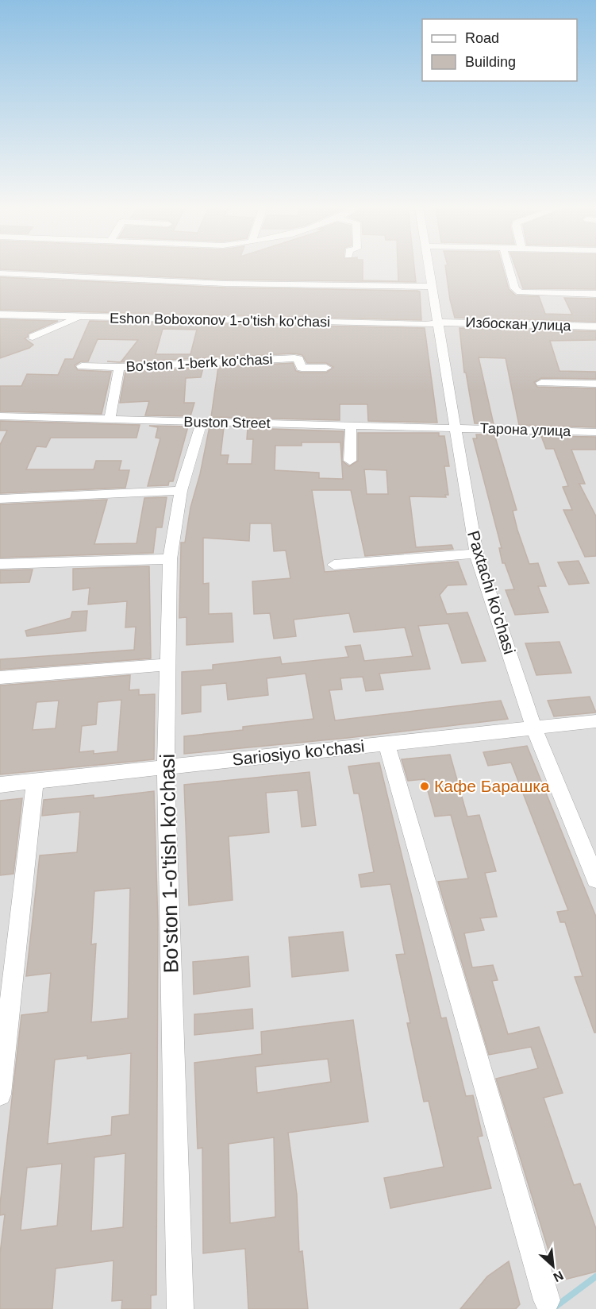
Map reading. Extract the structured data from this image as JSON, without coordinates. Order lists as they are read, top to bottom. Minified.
{"streets":{"street":["Eshon Boboxonov 1-o'tish ko'chasi","Избоскан улица","Bo'ston 1-berk ko'chasi","Buston Street","Тарона улица","Paxtachi ko'chasi","Sariosiyo ko'chasi","Bo'ston 1-o'tish ko'chasi"]},"crossings":[["Eshon Boboxonov 1-o'tish ko'chasi","Избоскан улица"],["Eshon Boboxonov 1-o'tish ko'chasi","Paxtachi ko'chasi"],["Избоскан улица","Paxtachi ko'chasi"],["Bo'ston 1-berk ko'chasi","Buston Street"],["Buston Street","Тарона улица"],["Buston Street","Paxtachi ko'chasi"],["Buston Street","Bo'ston 1-o'tish ko'chasi"],["Тарона улица","Paxtachi ko'chasi"],["Paxtachi ko'chasi","Sariosiyo ko'chasi"],["Sariosiyo ko'chasi","Bo'ston 1-o'tish ko'chasi"]],"places":["Кафе Барашка"],"legend":["Road","Building"],"north":"bottom right"}
